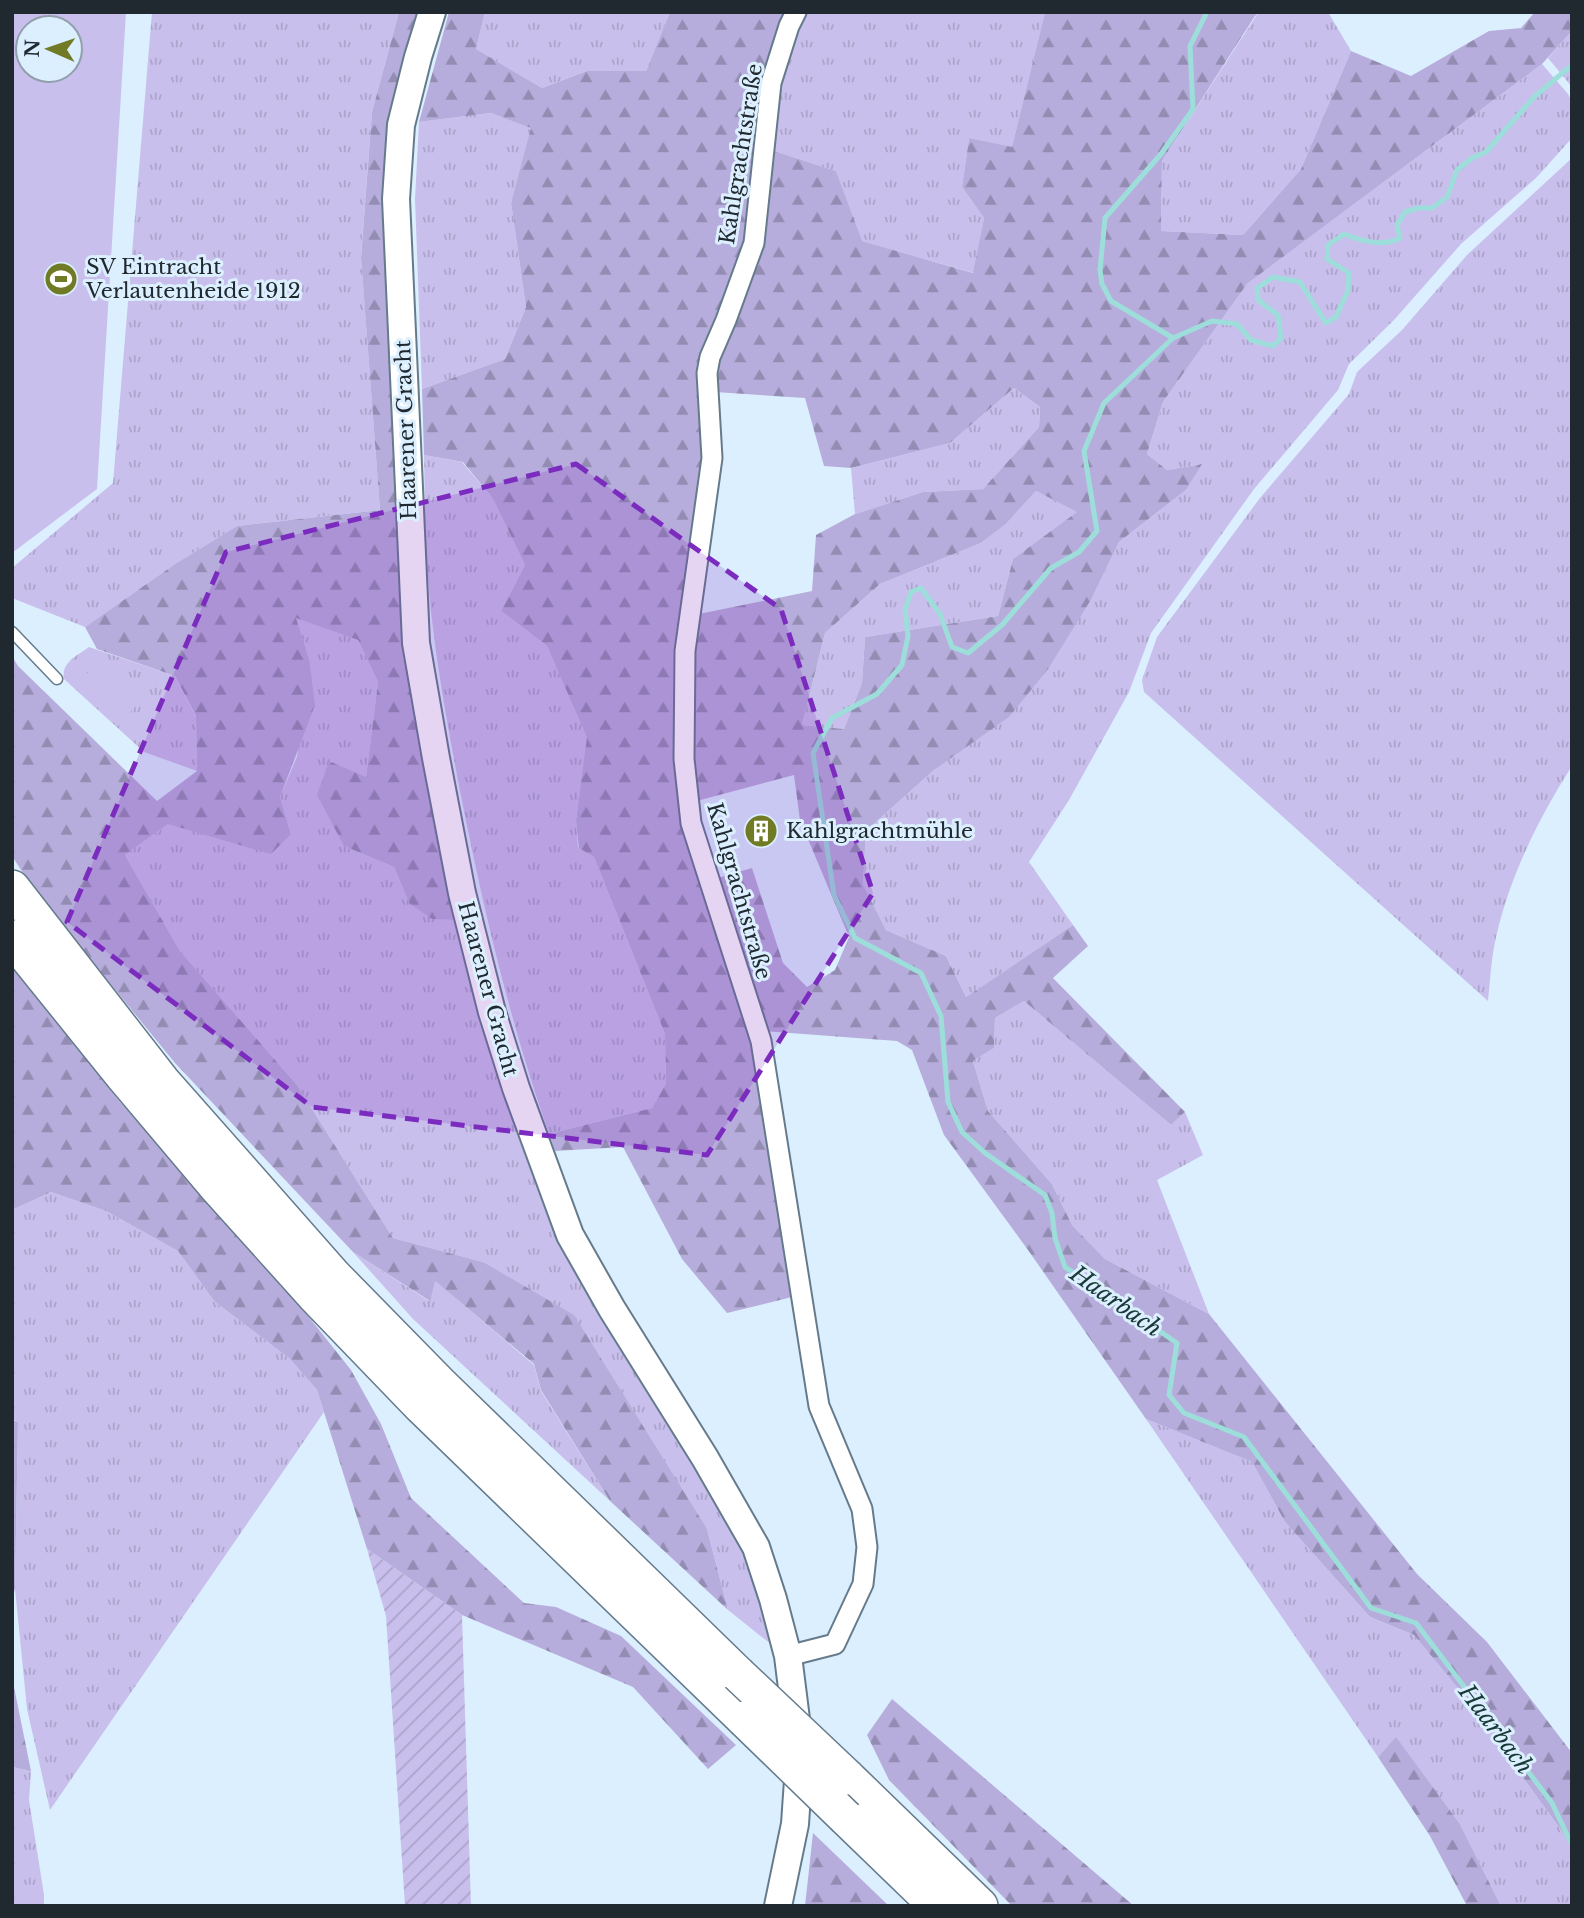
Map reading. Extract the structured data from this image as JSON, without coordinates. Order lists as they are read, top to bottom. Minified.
{"streets":{"main road":["Haarener Gracht"],"street":["Kahlgrachtstraße"]},"crossings":[["Kahlgrachtstraße","Haarener Gracht"]],"water":["Haarbach"],"places":{"sports":["SV Eintracht Verlautenheide 1912"],"building":["Kahlgrachtmühle"]},"north":"left"}
